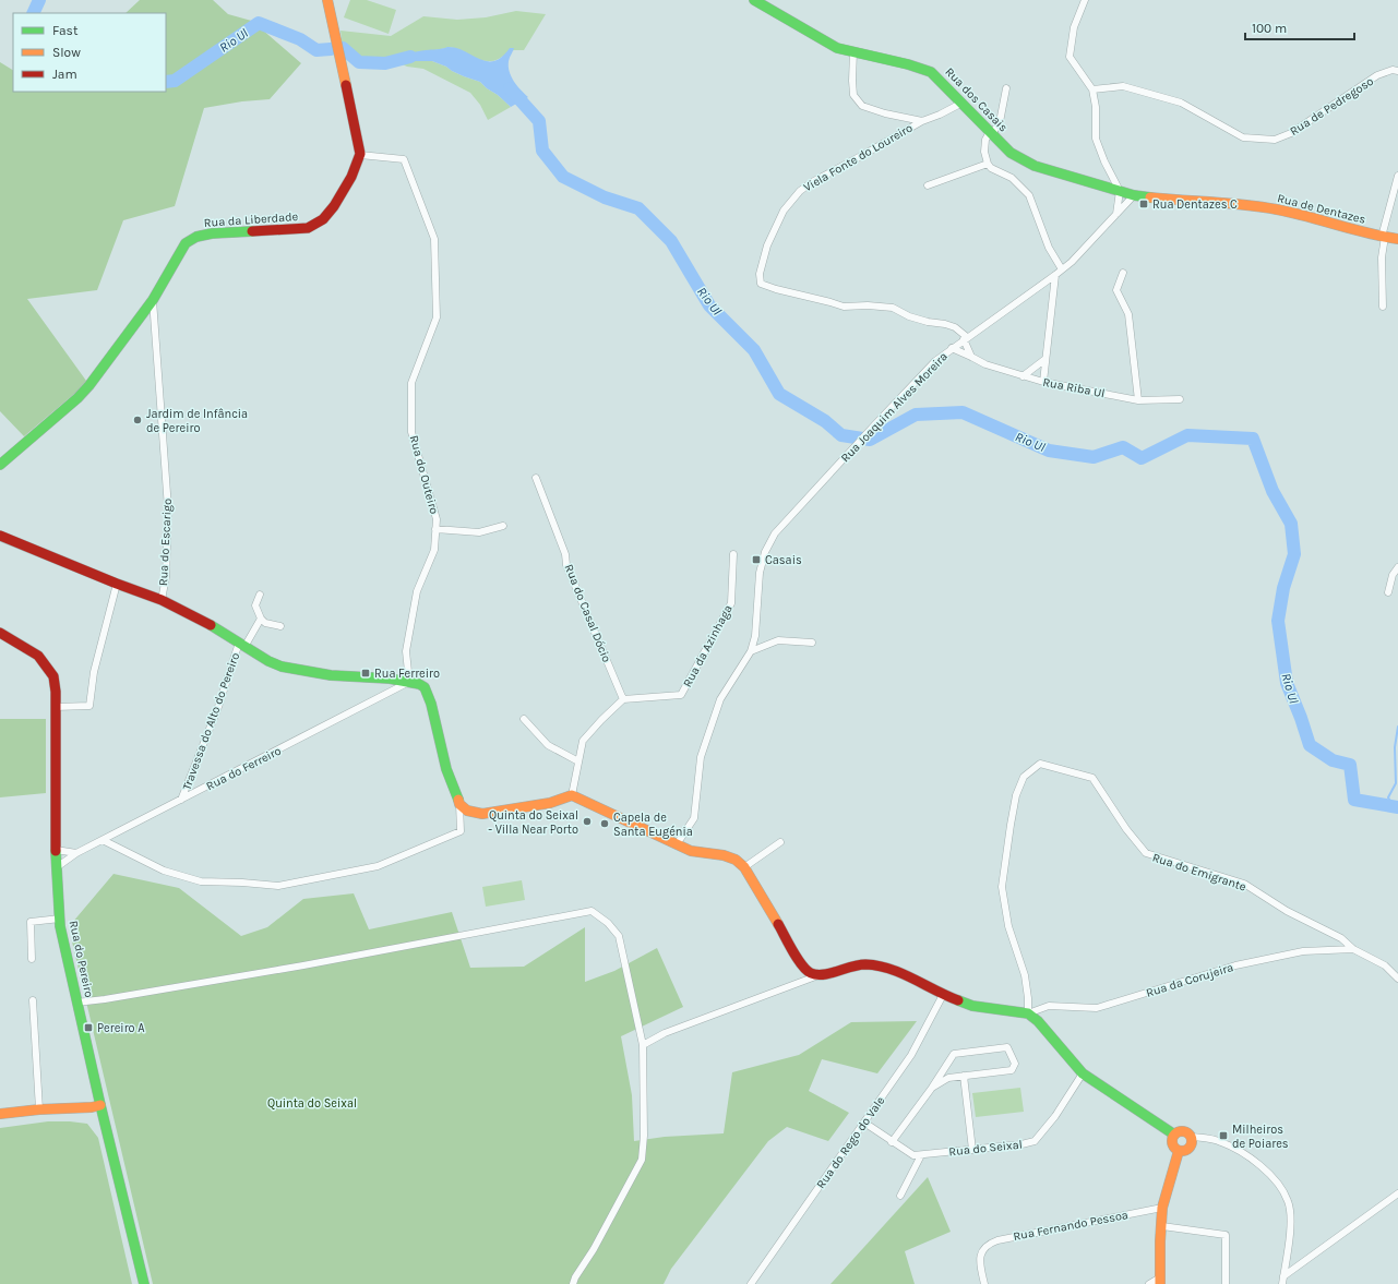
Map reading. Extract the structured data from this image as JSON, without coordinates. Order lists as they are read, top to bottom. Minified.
{"streets":{"street":["Rua dos Casais","Rua de Pedregoso","Viela Fonte do Loureiro","Rua de Dentazes","Rua da Liberdade","Rua Riba Ul","Rua Joaquim Alves Moreira","Rua do Outeiro","Rua do Escarigo","Rua do Casal Dócio","Rua da Azinhaga","Travessa do Alto do Pereiro","Rua do Ferreiro","Rua do Emigrante","Rua do Pereiro","Rua da Corujeira","Rua do Rego do Vale","Rua do Seixal","Rua Fernando Pessoa"]},"crossings":[["Rua dos Casais","Rua de Dentazes"],["Rua dos Casais","Rua Joaquim Alves Moreira"],["Viela Fonte do Loureiro","Rua Joaquim Alves Moreira"],["Rua de Dentazes","Rua Joaquim Alves Moreira"],["Rua da Liberdade","Rua do Outeiro"],["Rua da Liberdade","Rua do Escarigo"],["Rua Riba Ul","Rua Joaquim Alves Moreira"],["Rua do Outeiro","Rua do Ferreiro"],["Rua do Casal Dócio","Rua da Azinhaga"],["Travessa do Alto do Pereiro","Rua do Ferreiro"],["Rua do Ferreiro","Rua do Pereiro"],["Rua do Emigrante","Rua da Corujeira"],["Rua do Rego do Vale","Rua do Seixal"]],"water":["Rio Ul"],"parks":["Quinta do Seixal"],"places":{"transit":["Rua Dentazes C","Casais","Rua Ferreiro","Pereiro A","Milheiros de Poiares"],"other":["Jardim de Infância de Pereiro","Quinta do Seixal - Villa Near Porto","Capela de Santa Eugénia"]},"legend":["Fast","Slow","Jam"],"scale_bar":"100 m"}
